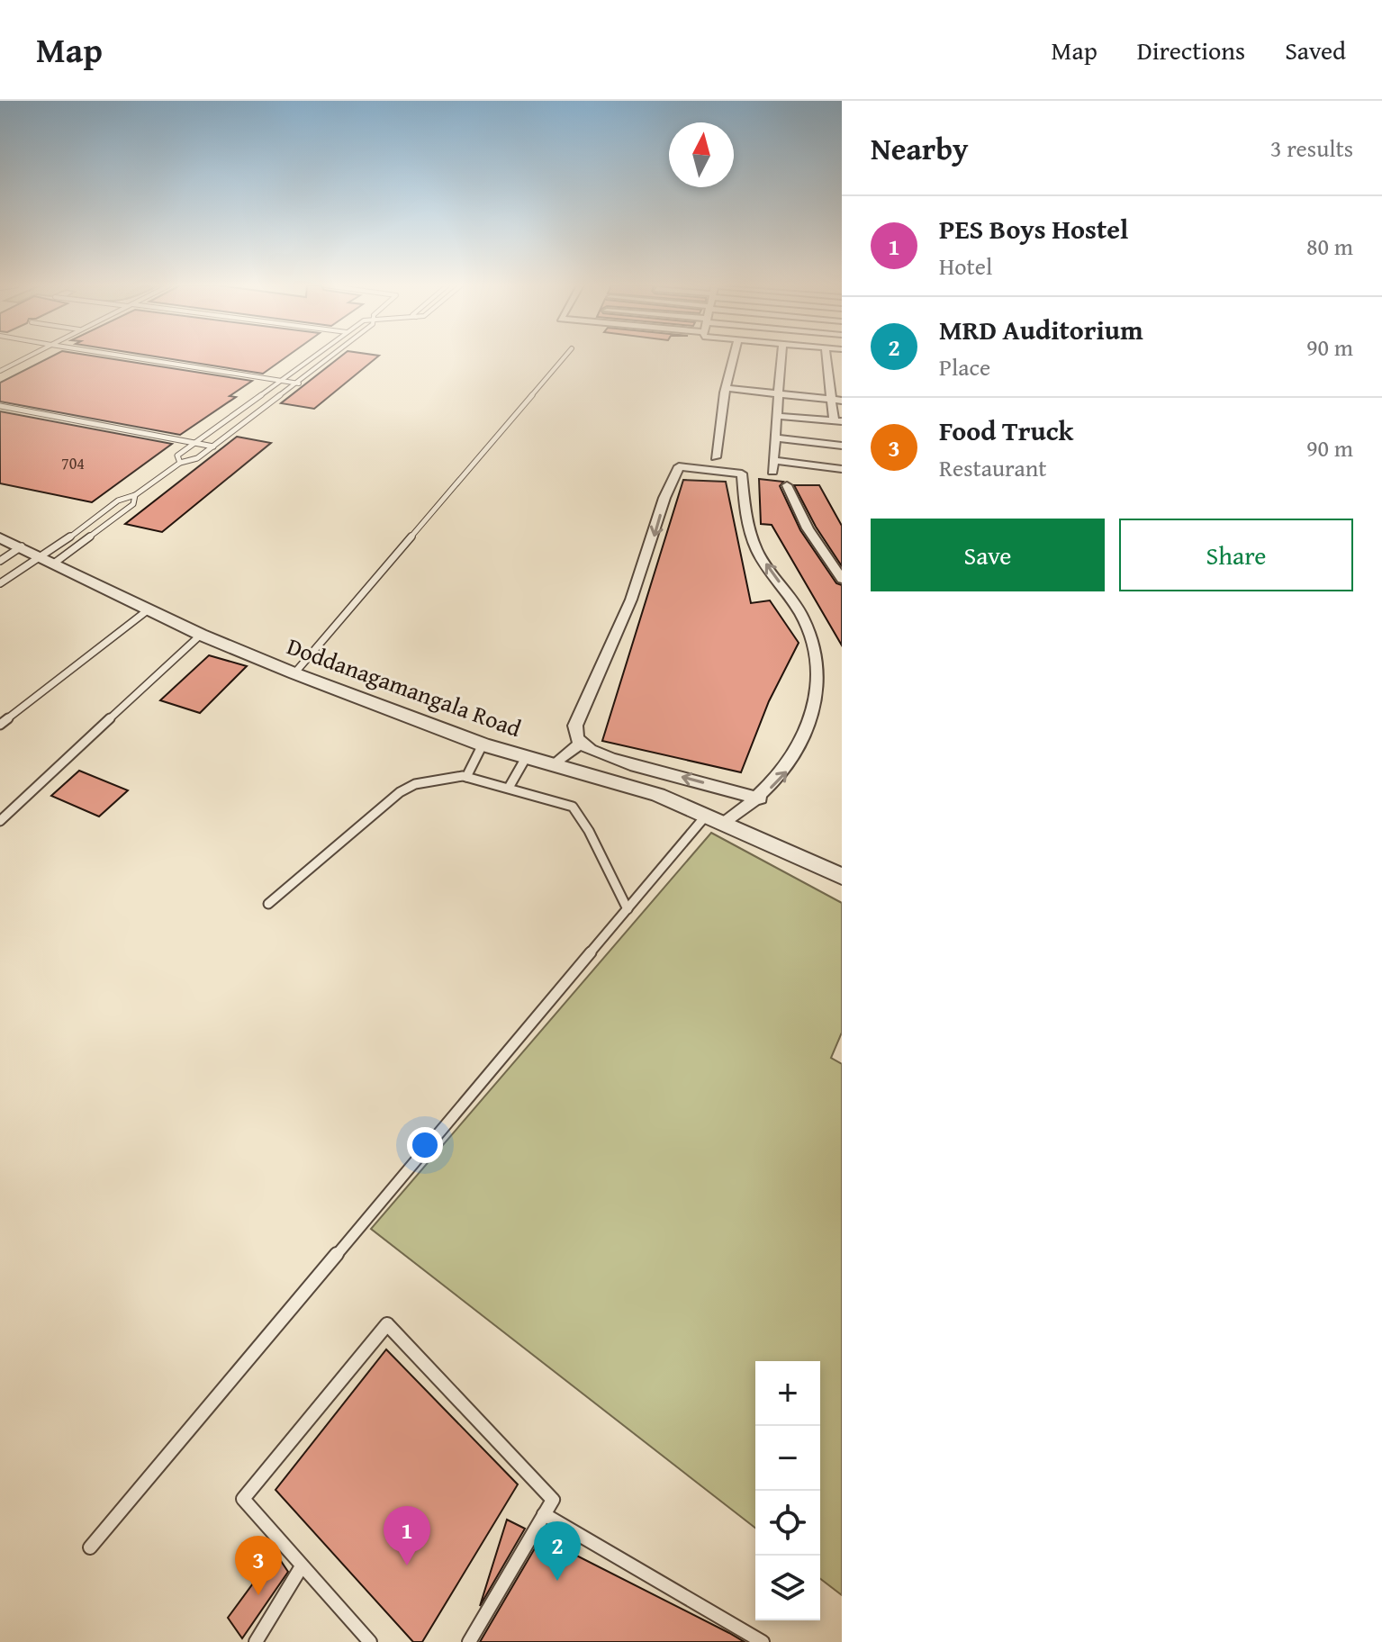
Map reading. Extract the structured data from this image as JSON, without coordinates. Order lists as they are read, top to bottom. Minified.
{"streets":{"street":["Doddanagamangala Road"]},"house_numbers":["704"],"north":"top","page":{"header":"Map","nav":["Map","Directions","Saved"],"heading":["Nearby","3 results"],"list":[{"mark":"1","name":"PES Boys Hostel","note":"Hotel","value":"80 m"},{"mark":"2","name":"MRD Auditorium","note":"Place","value":"90 m"},{"mark":"3","name":"Food Truck","note":"Restaurant","value":"90 m"}],"buttons":["Save","Share"],"map_buttons":["+","−"],"pins":["1","2","3"]}}
